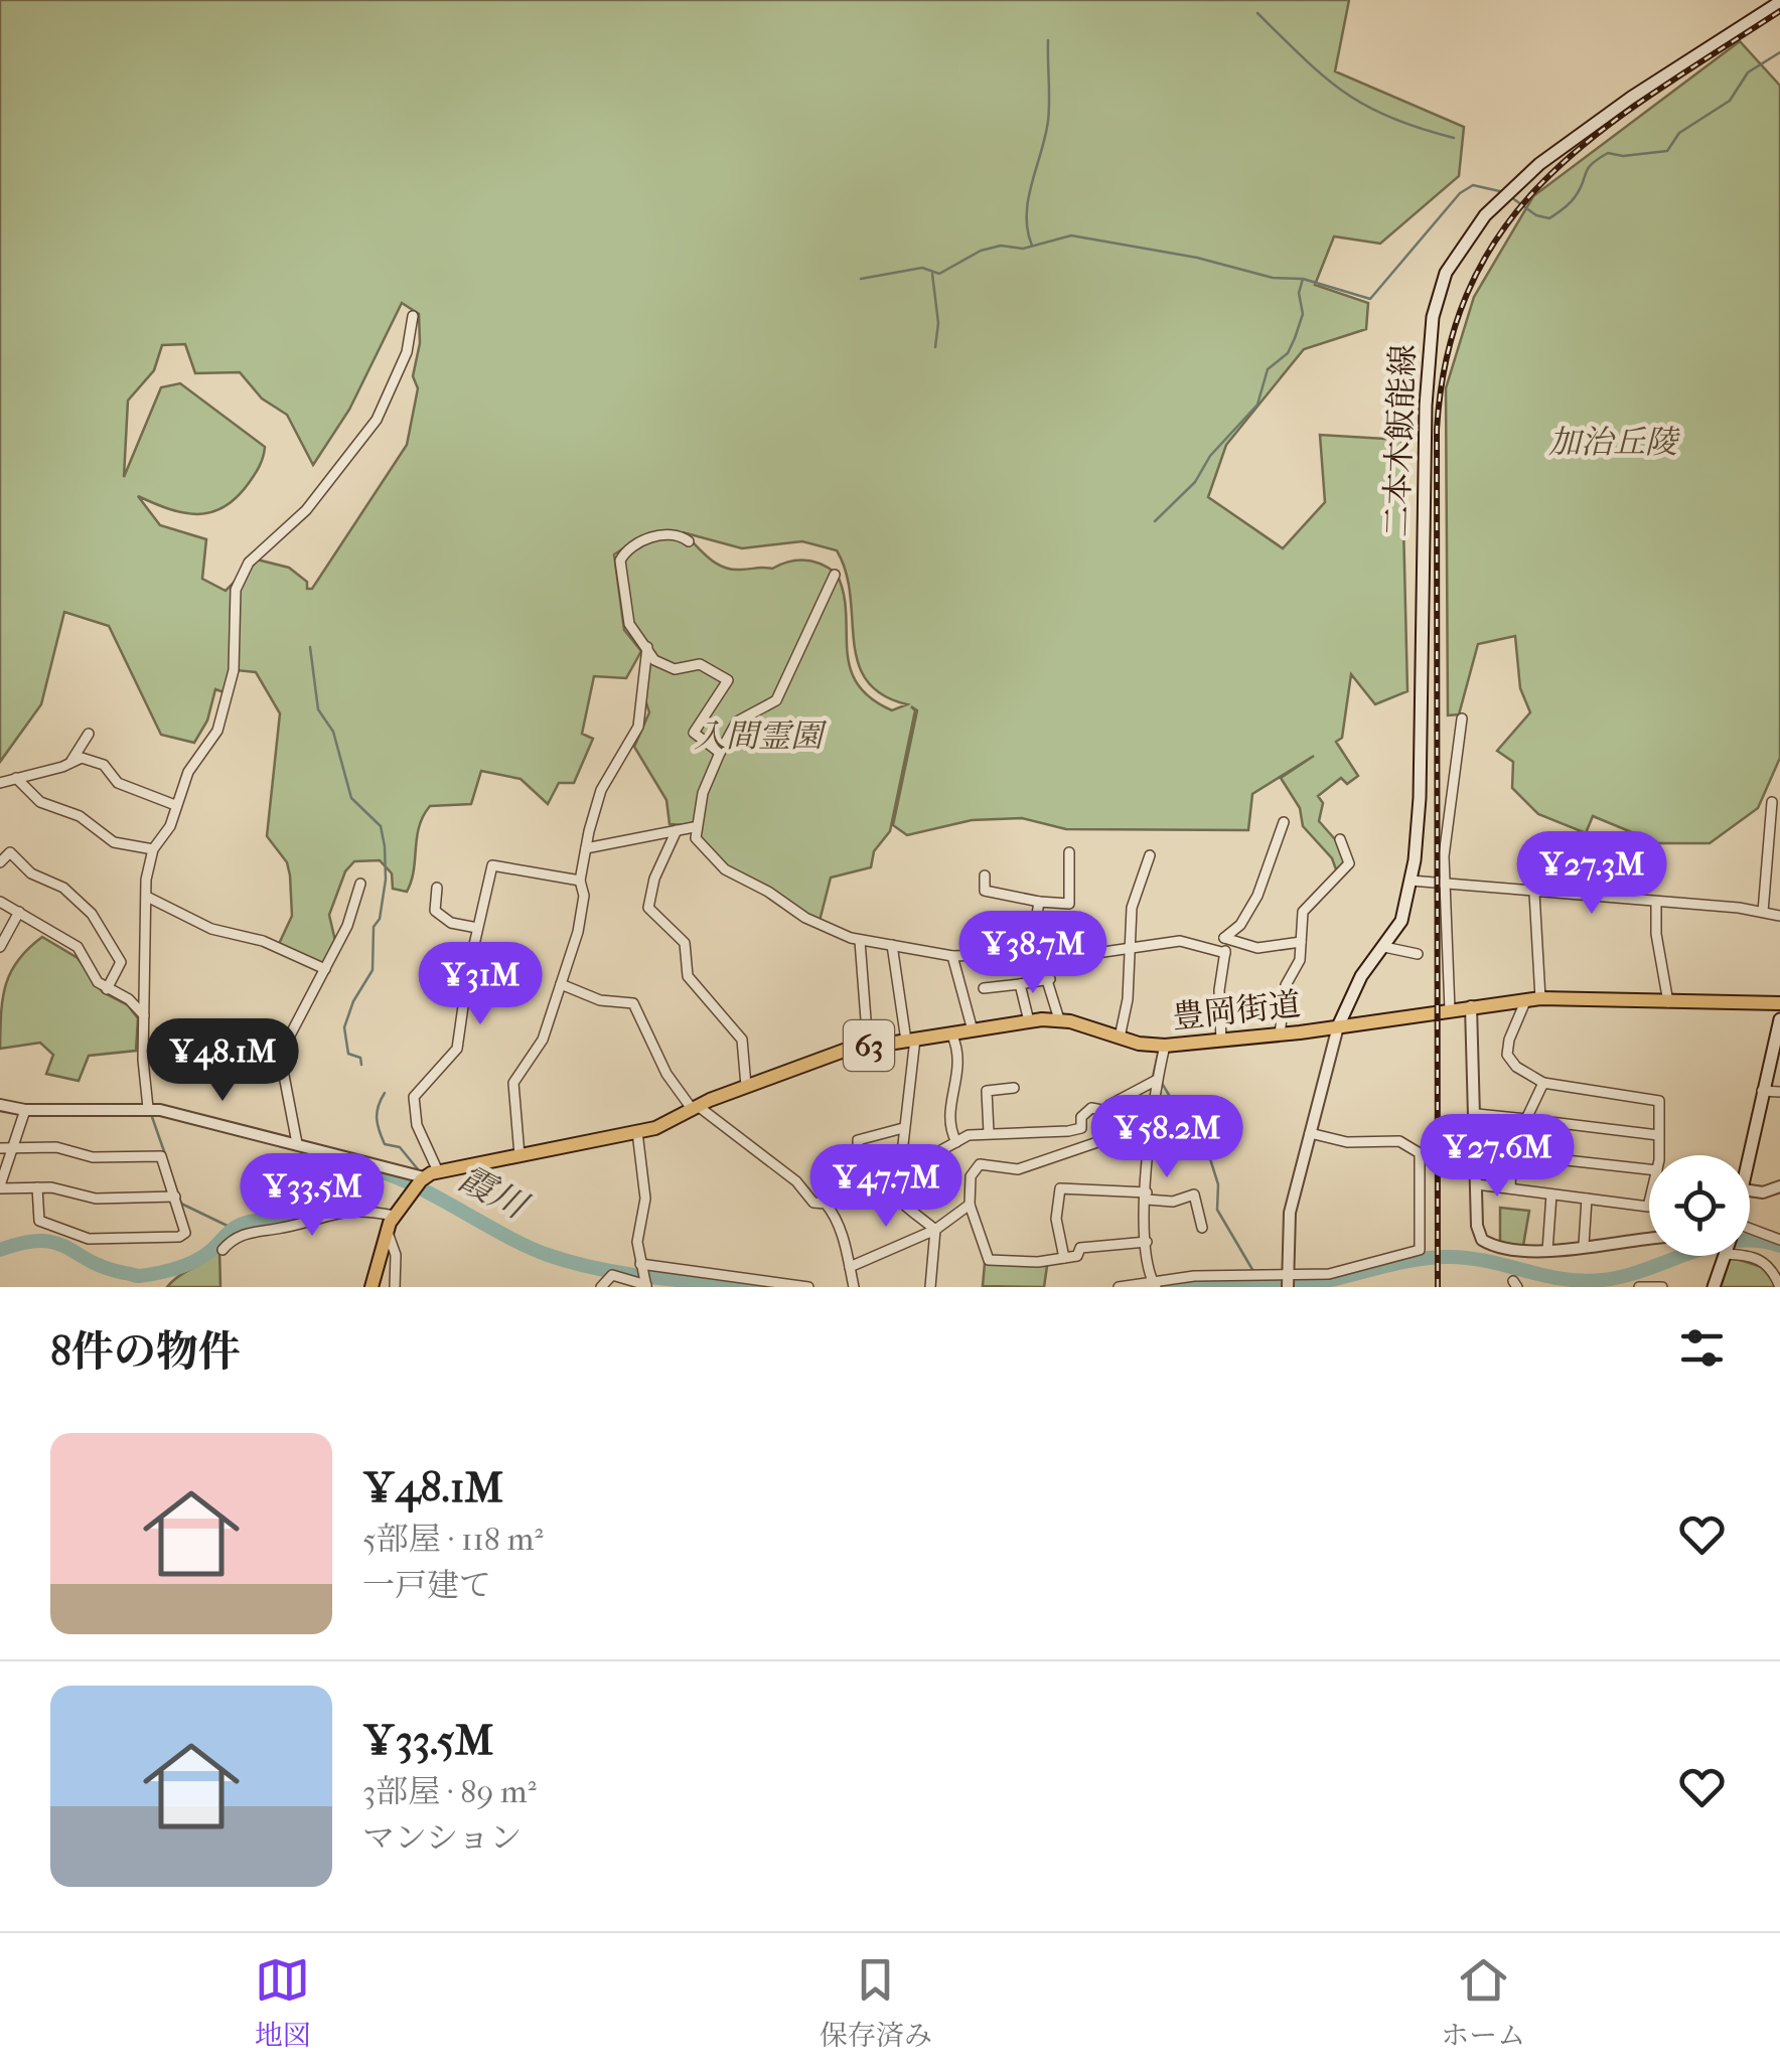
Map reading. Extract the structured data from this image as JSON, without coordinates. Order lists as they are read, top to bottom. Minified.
{"streets":{"main road":["二本木飯能線","豊岡街道","63"]},"crossings":[["二本木飯能線","豊岡街道"]],"water":["霞川"],"parks":["加治丘陵","入間霊園"],"page":{"price":["¥27.3M","¥38.7M","¥31M","¥48.1M","¥58.2M","¥27.6M","¥47.7M","¥33.5M"],"heading":"8件の物件","list":[{"name":"¥48.1M","note":"5部屋 · 118 m² · 一戸建て"},{"name":"¥33.5M","note":"3部屋 · 89 m² · マンション"}],"tabs":["地図","保存済み","ホーム"]}}
